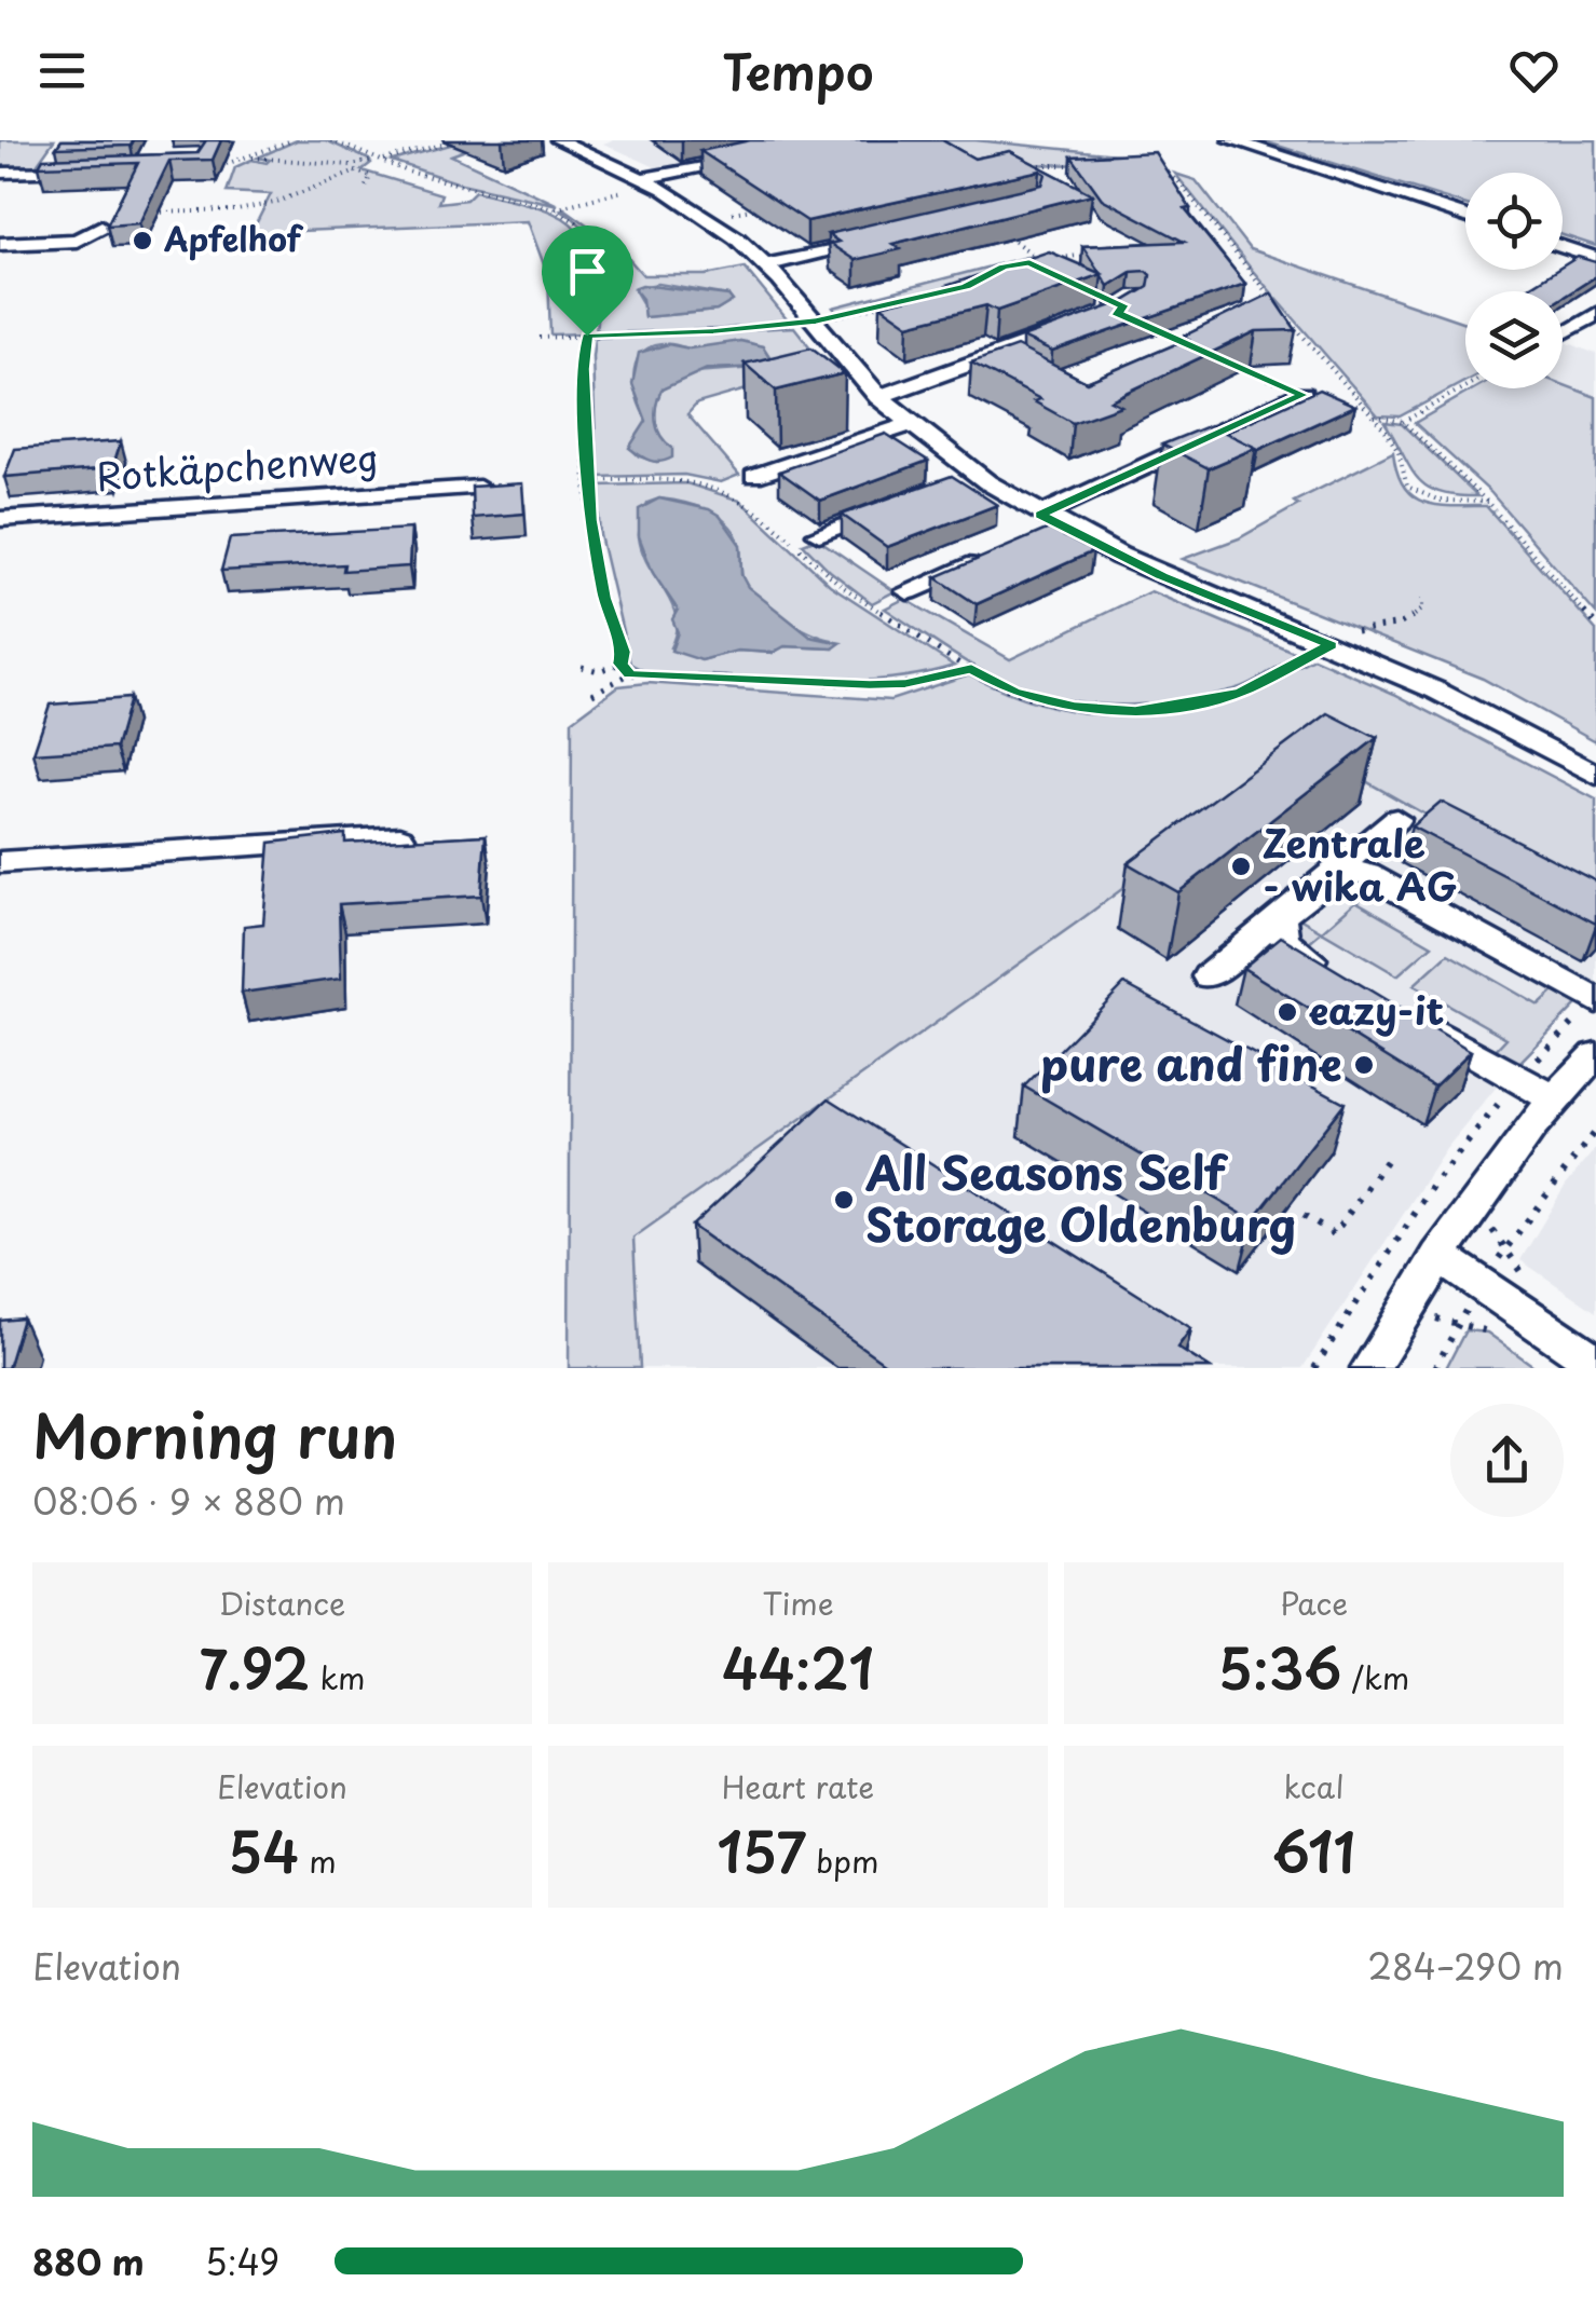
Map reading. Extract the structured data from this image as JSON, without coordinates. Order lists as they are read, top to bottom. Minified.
{"streets":{"street":["Rotkäpchenweg"]},"places":["Apfelhof","Zentrale - wika AG","eazy-it","pure and fine","All Seasons Self Storage Oldenburg"],"page":{"header":"Tempo","heading":["Morning run","08:06 · 9 × 880 m"],"stats":[["Distance","7.92 km"],["Time","44:21"],["Pace","5:36 /km"],["Elevation","54 m"],["Heart rate","157 bpm"],["kcal","611"]],"chart":["Elevation","284–290 m"],"list":[{"name":"880 m","note":"5:49"}]}}
